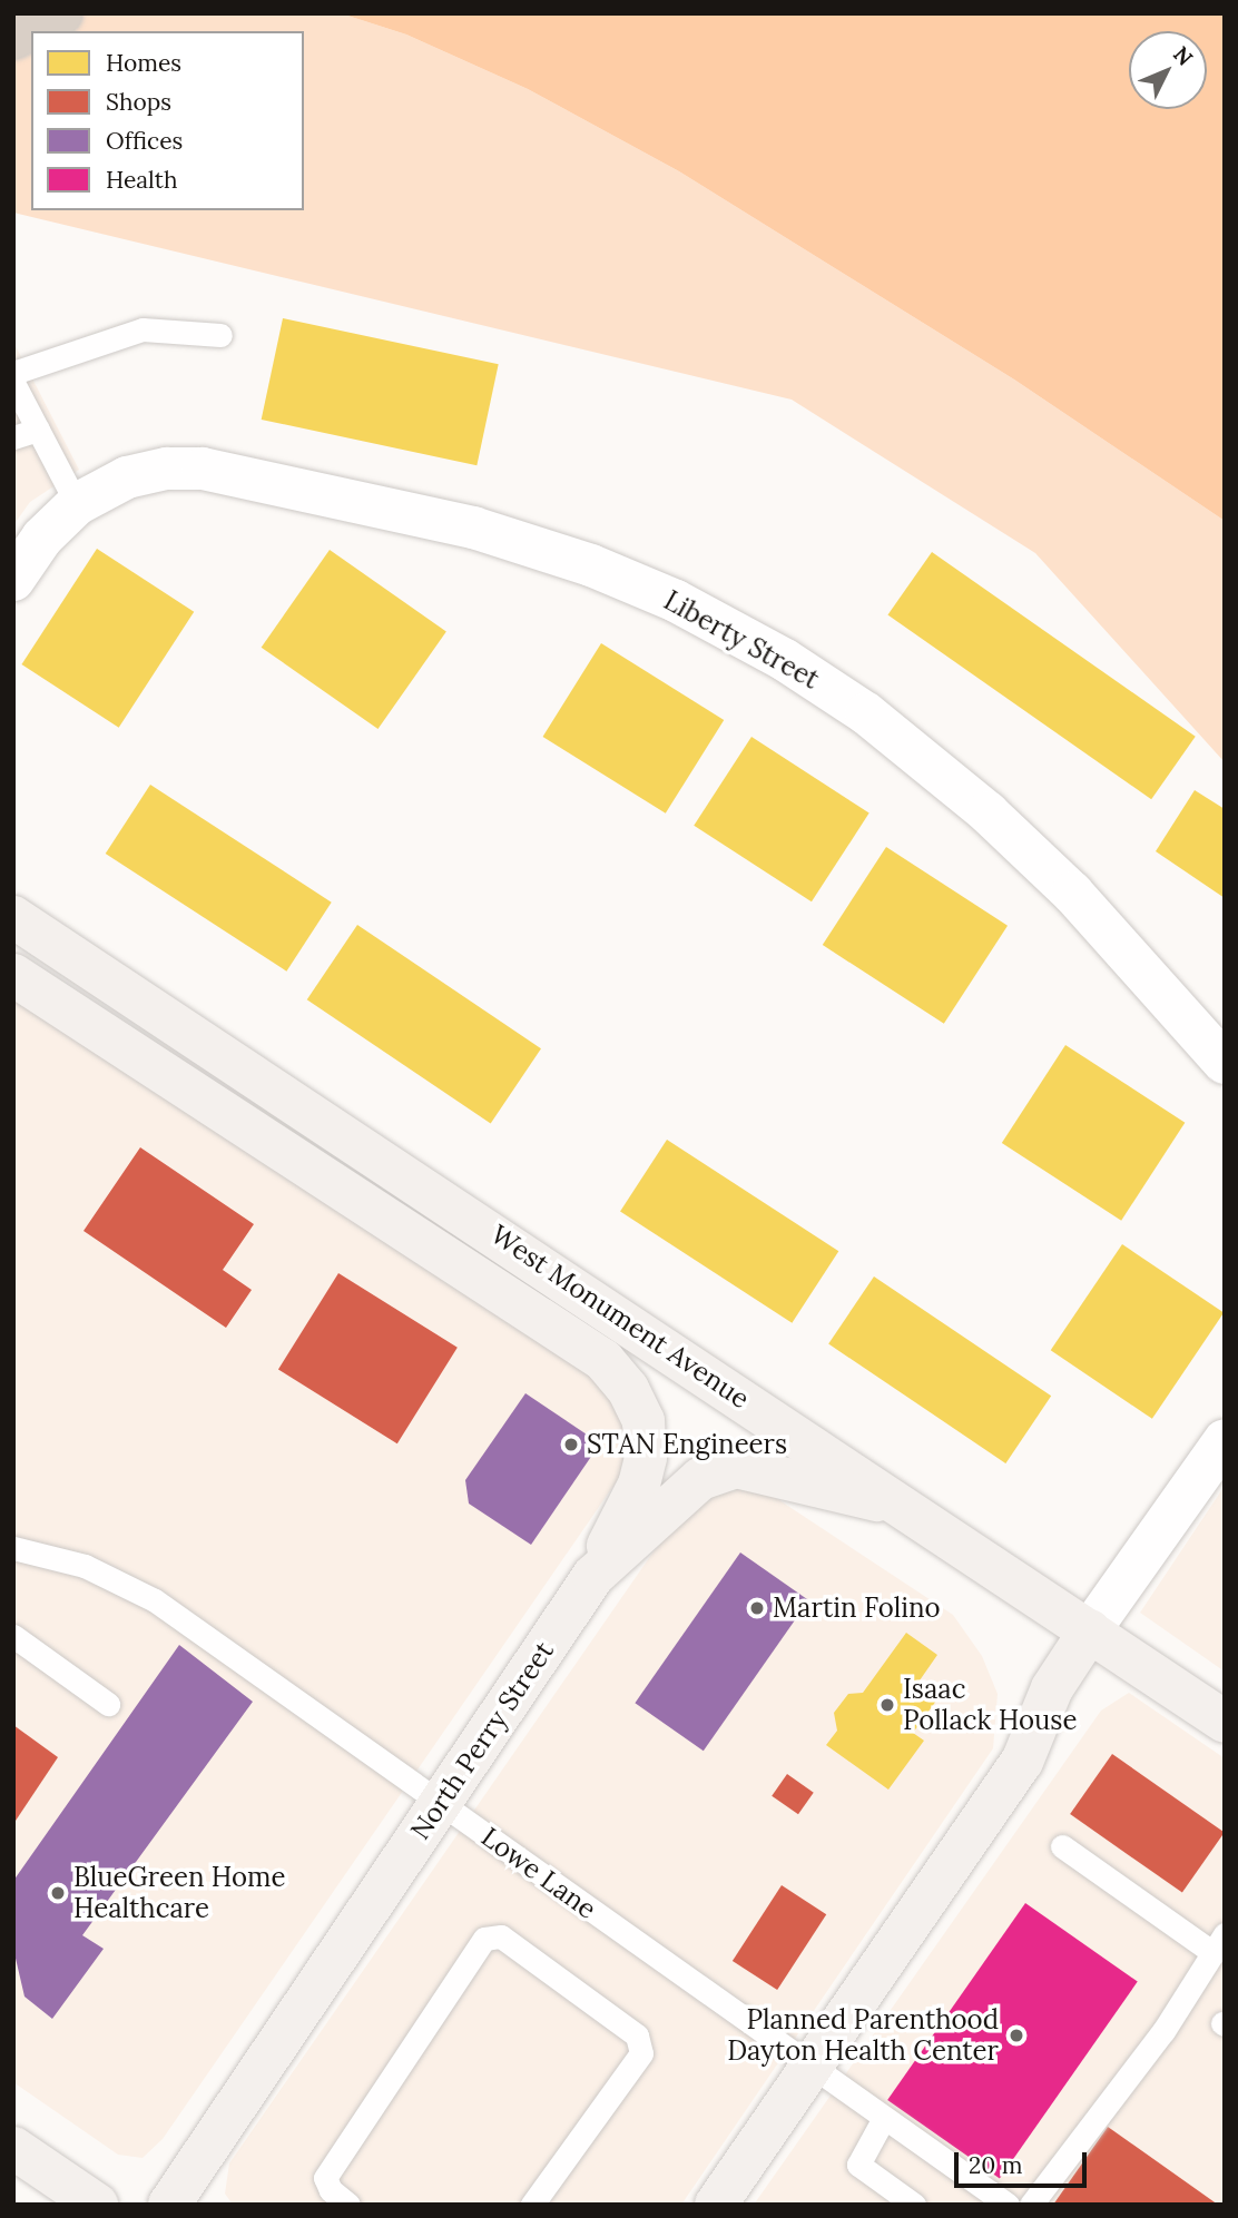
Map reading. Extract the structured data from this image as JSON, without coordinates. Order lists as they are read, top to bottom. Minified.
{"streets":{"main road":["West Monument Avenue","North Perry Street"],"street":["Liberty Street"],"lane":["Lowe Lane"]},"crossings":[["West Monument Avenue","North Perry Street"],["North Perry Street","Lowe Lane"]],"places":["STAN Engineers","Martin Folino","Isaac Pollack House","BlueGreen Home Healthcare","Planned Parenthood Dayton Health Center"],"legend":["Homes","Shops","Offices","Health"],"scale_bar":"20 m","north":"top right"}
